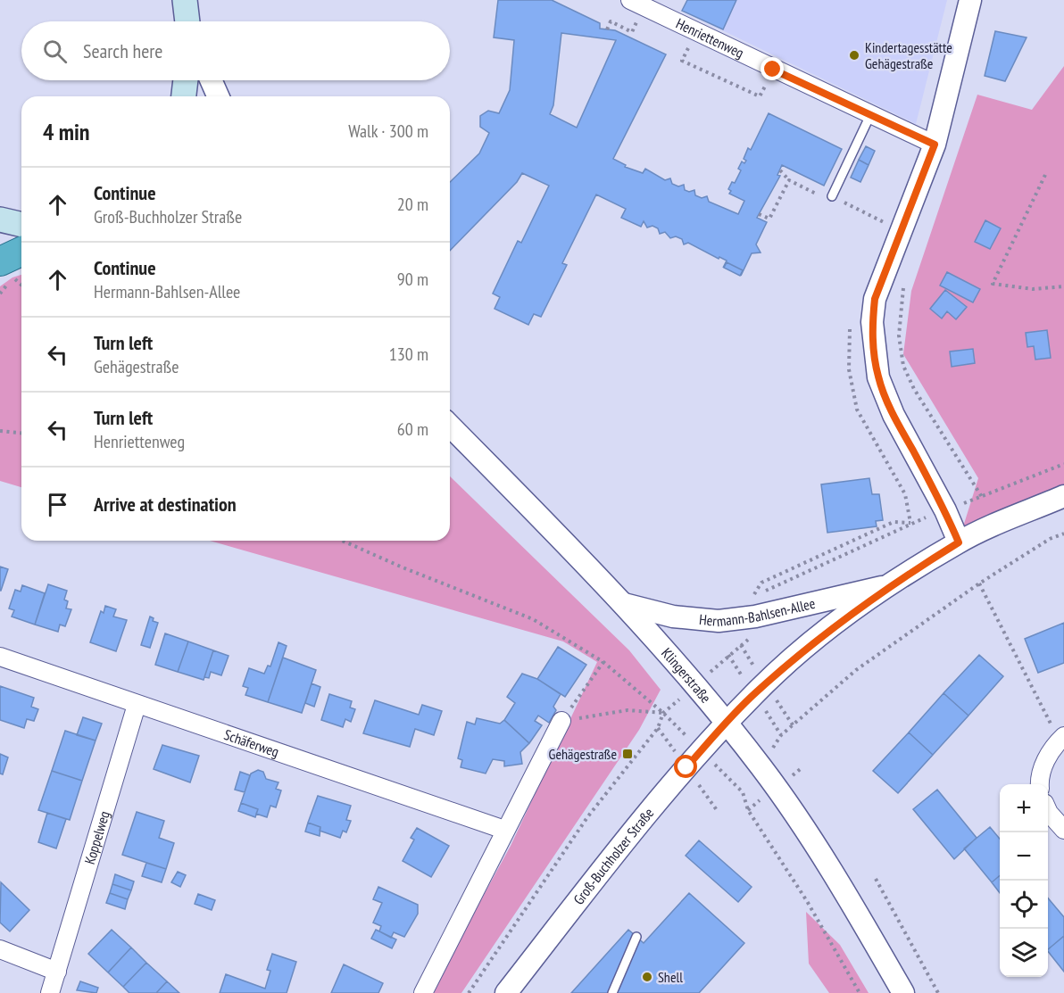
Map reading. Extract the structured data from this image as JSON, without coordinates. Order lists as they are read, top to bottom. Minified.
{"streets":{"street":["Henriettenweg","Hermann-Bahlsen-Allee","Klingerstraße","Schäferweg","Koppelweg","Groß-Buchholzer Straße"]},"crossings":[["Hermann-Bahlsen-Allee","Klingerstraße"],["Hermann-Bahlsen-Allee","Groß-Buchholzer Straße"],["Klingerstraße","Groß-Buchholzer Straße"],["Schäferweg","Koppelweg"]],"places":{"other":["Kindertagesstätte Gehägestraße","Shell"],"transit":["Gehägestraße"]},"page":{"search":"Search here","heading":["4 min","Walk · 300 m"],"list":[["Continue","Groß-Buchholzer Straße","20 m"],["Continue","Hermann-Bahlsen-Allee","90 m"],["Turn left","Gehägestraße","130 m"],["Turn left","Henriettenweg","60 m"],"Arrive at destination"],"map_buttons":["+","−"]}}
